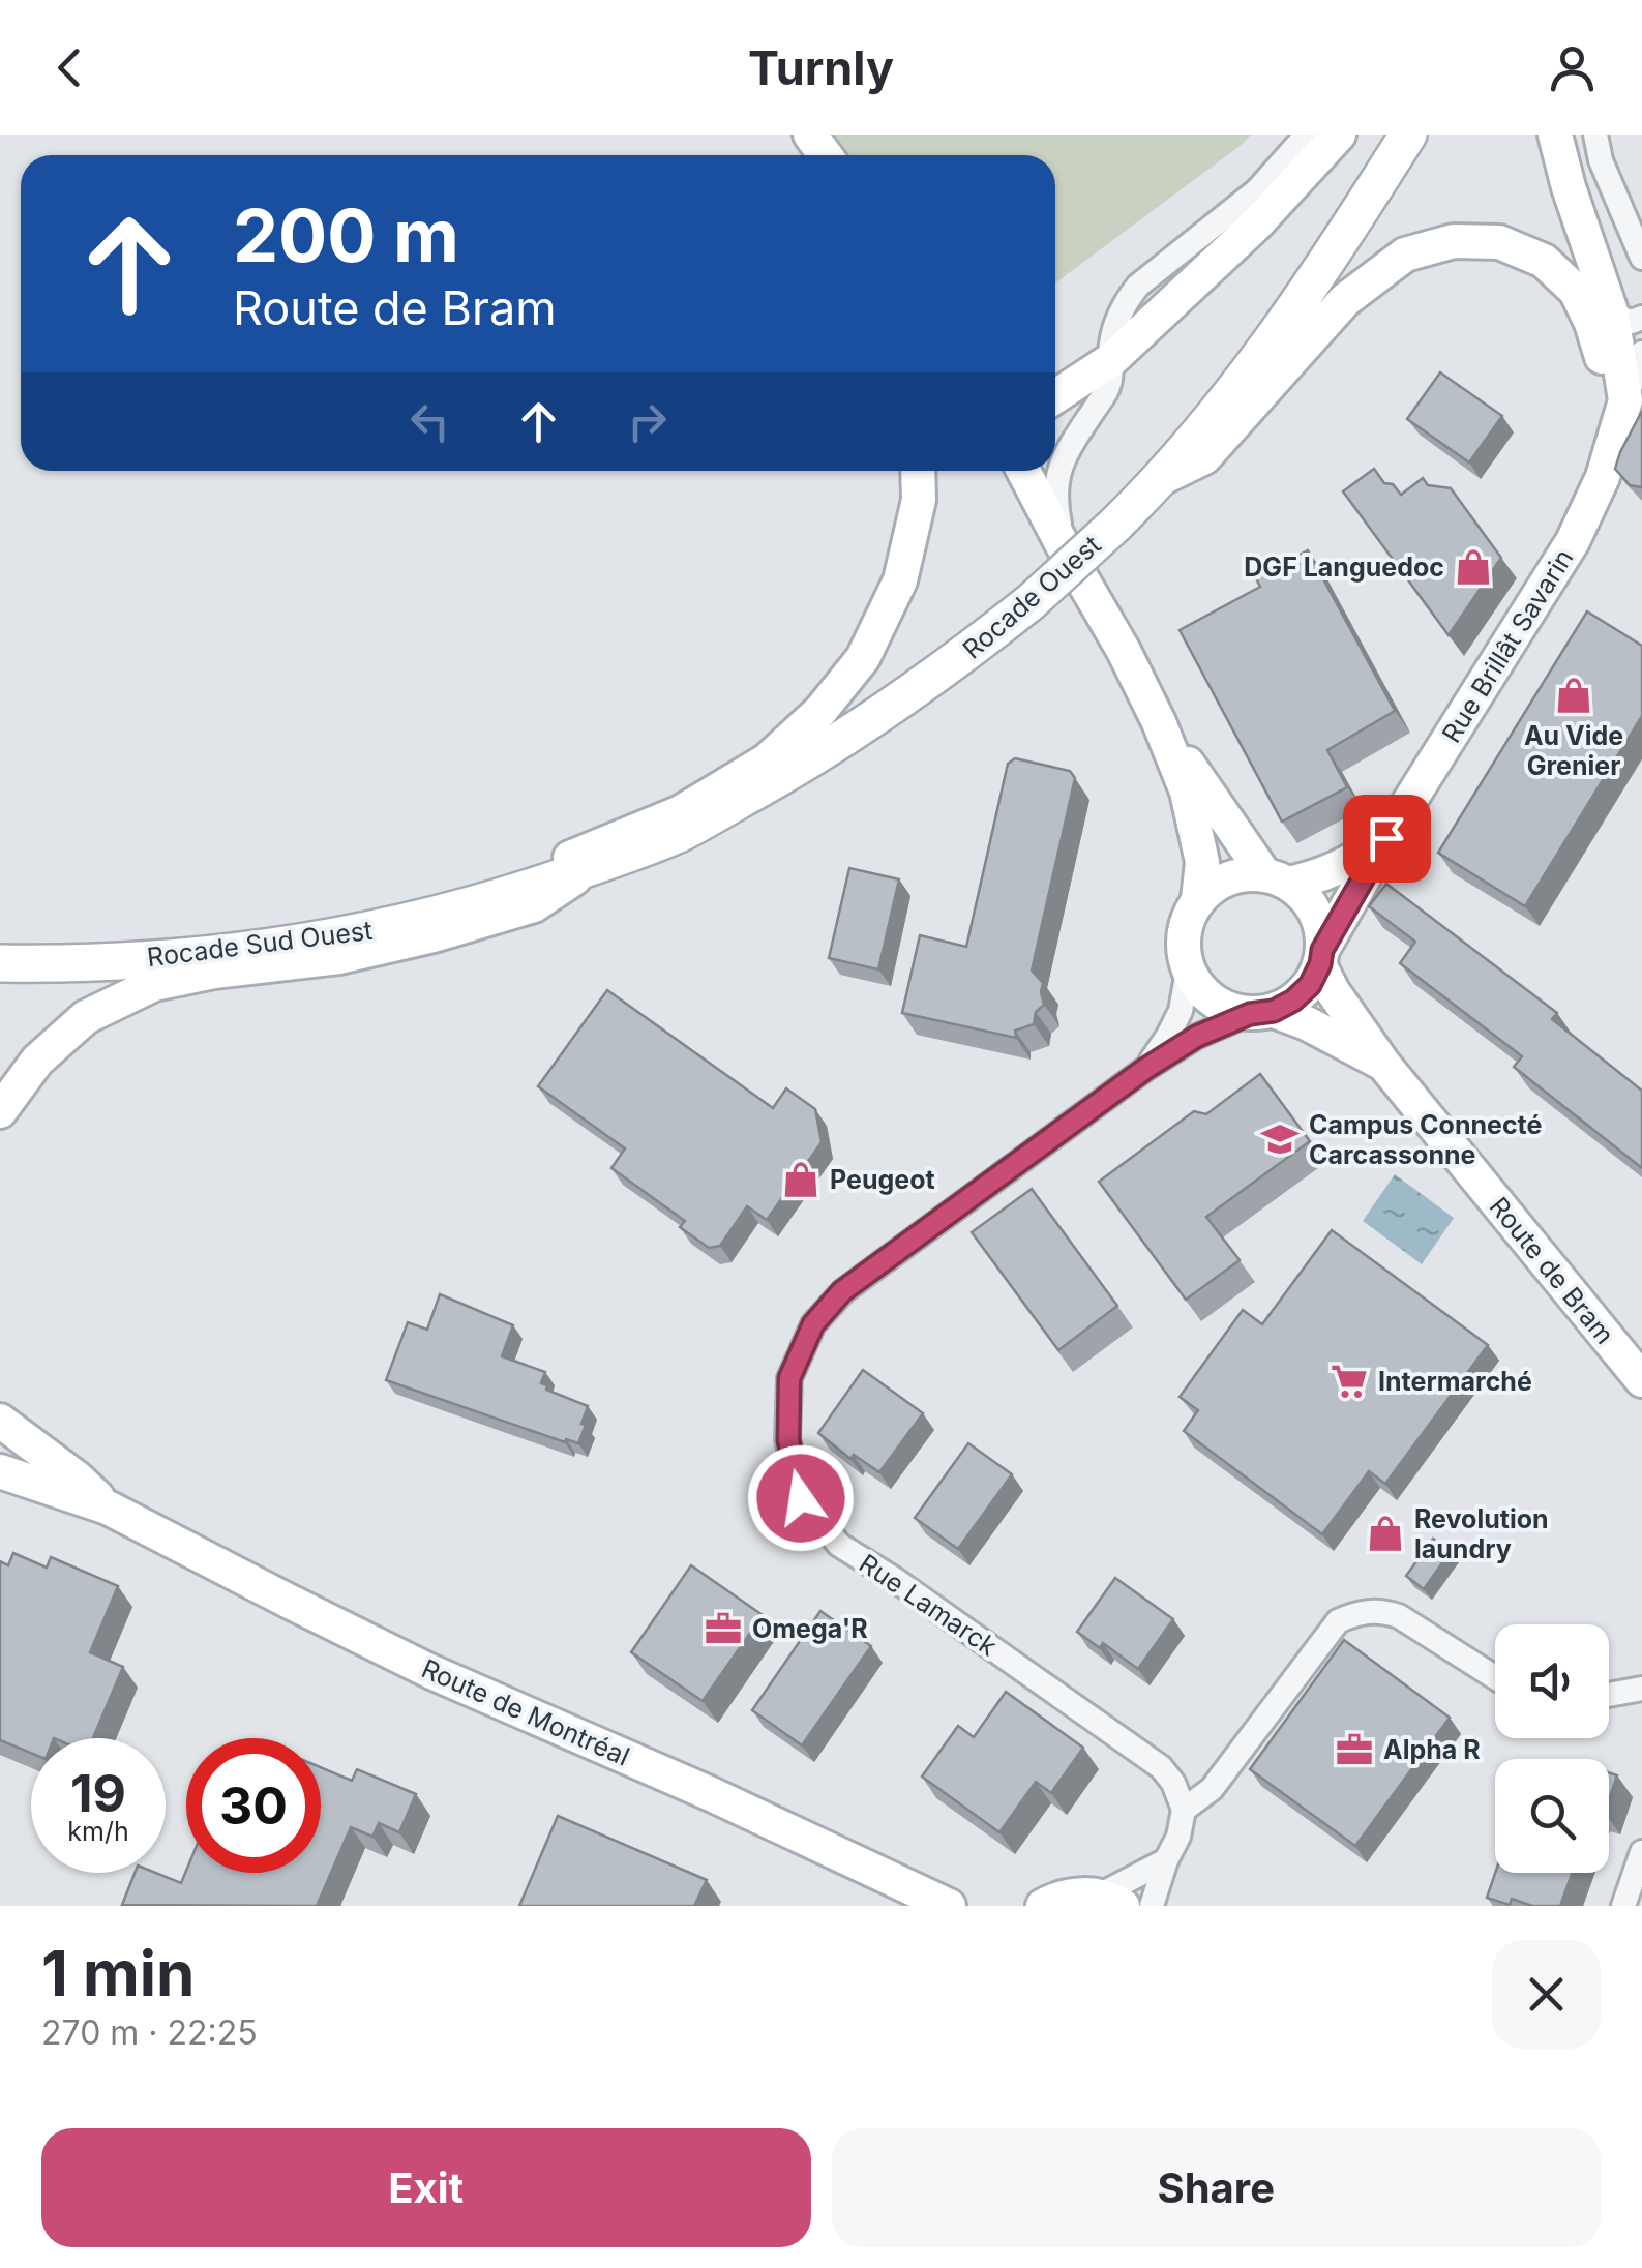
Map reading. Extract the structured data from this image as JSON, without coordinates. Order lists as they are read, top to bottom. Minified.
{"streets":{"main road":["Rocade Ouest","Rue Brillât Savarin","Rocade Sud Ouest","Route de Bram","Route de Montréal"],"street":["Rue Lamarck"]},"crossings":[["Rocade Ouest","Rocade Sud Ouest"],["Rue Brillât Savarin","Route de Bram"],["Rue Brillât Savarin","Rue Lamarck"],["Route de Bram","Rue Lamarck"]],"places":{"shop":["DGF Languedoc","Au Vide Grenier","Peugeot","Revolution laundry"],"school or university":["Campus Connecté Carcassonne"],"supermarket":["Intermarché"],"office":["Omega'R","Alpha R"]},"page":{"header":"Turnly","turn":["200 m","Route de Bram"],"speed":"19 km/h","limit":"30","heading":["1 min","270 m · 22:25"],"buttons":["Exit","Share"]}}
